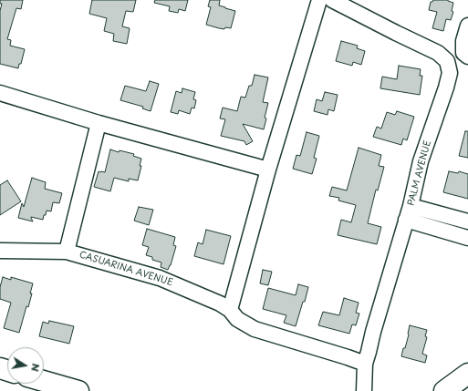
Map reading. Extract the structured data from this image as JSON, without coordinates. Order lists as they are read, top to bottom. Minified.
{"streets":{"street":["PALM AVENUE","CASUARINA AVENUE"]},"crossings":[["PALM AVENUE","CASUARINA AVENUE"]],"north":"right"}
